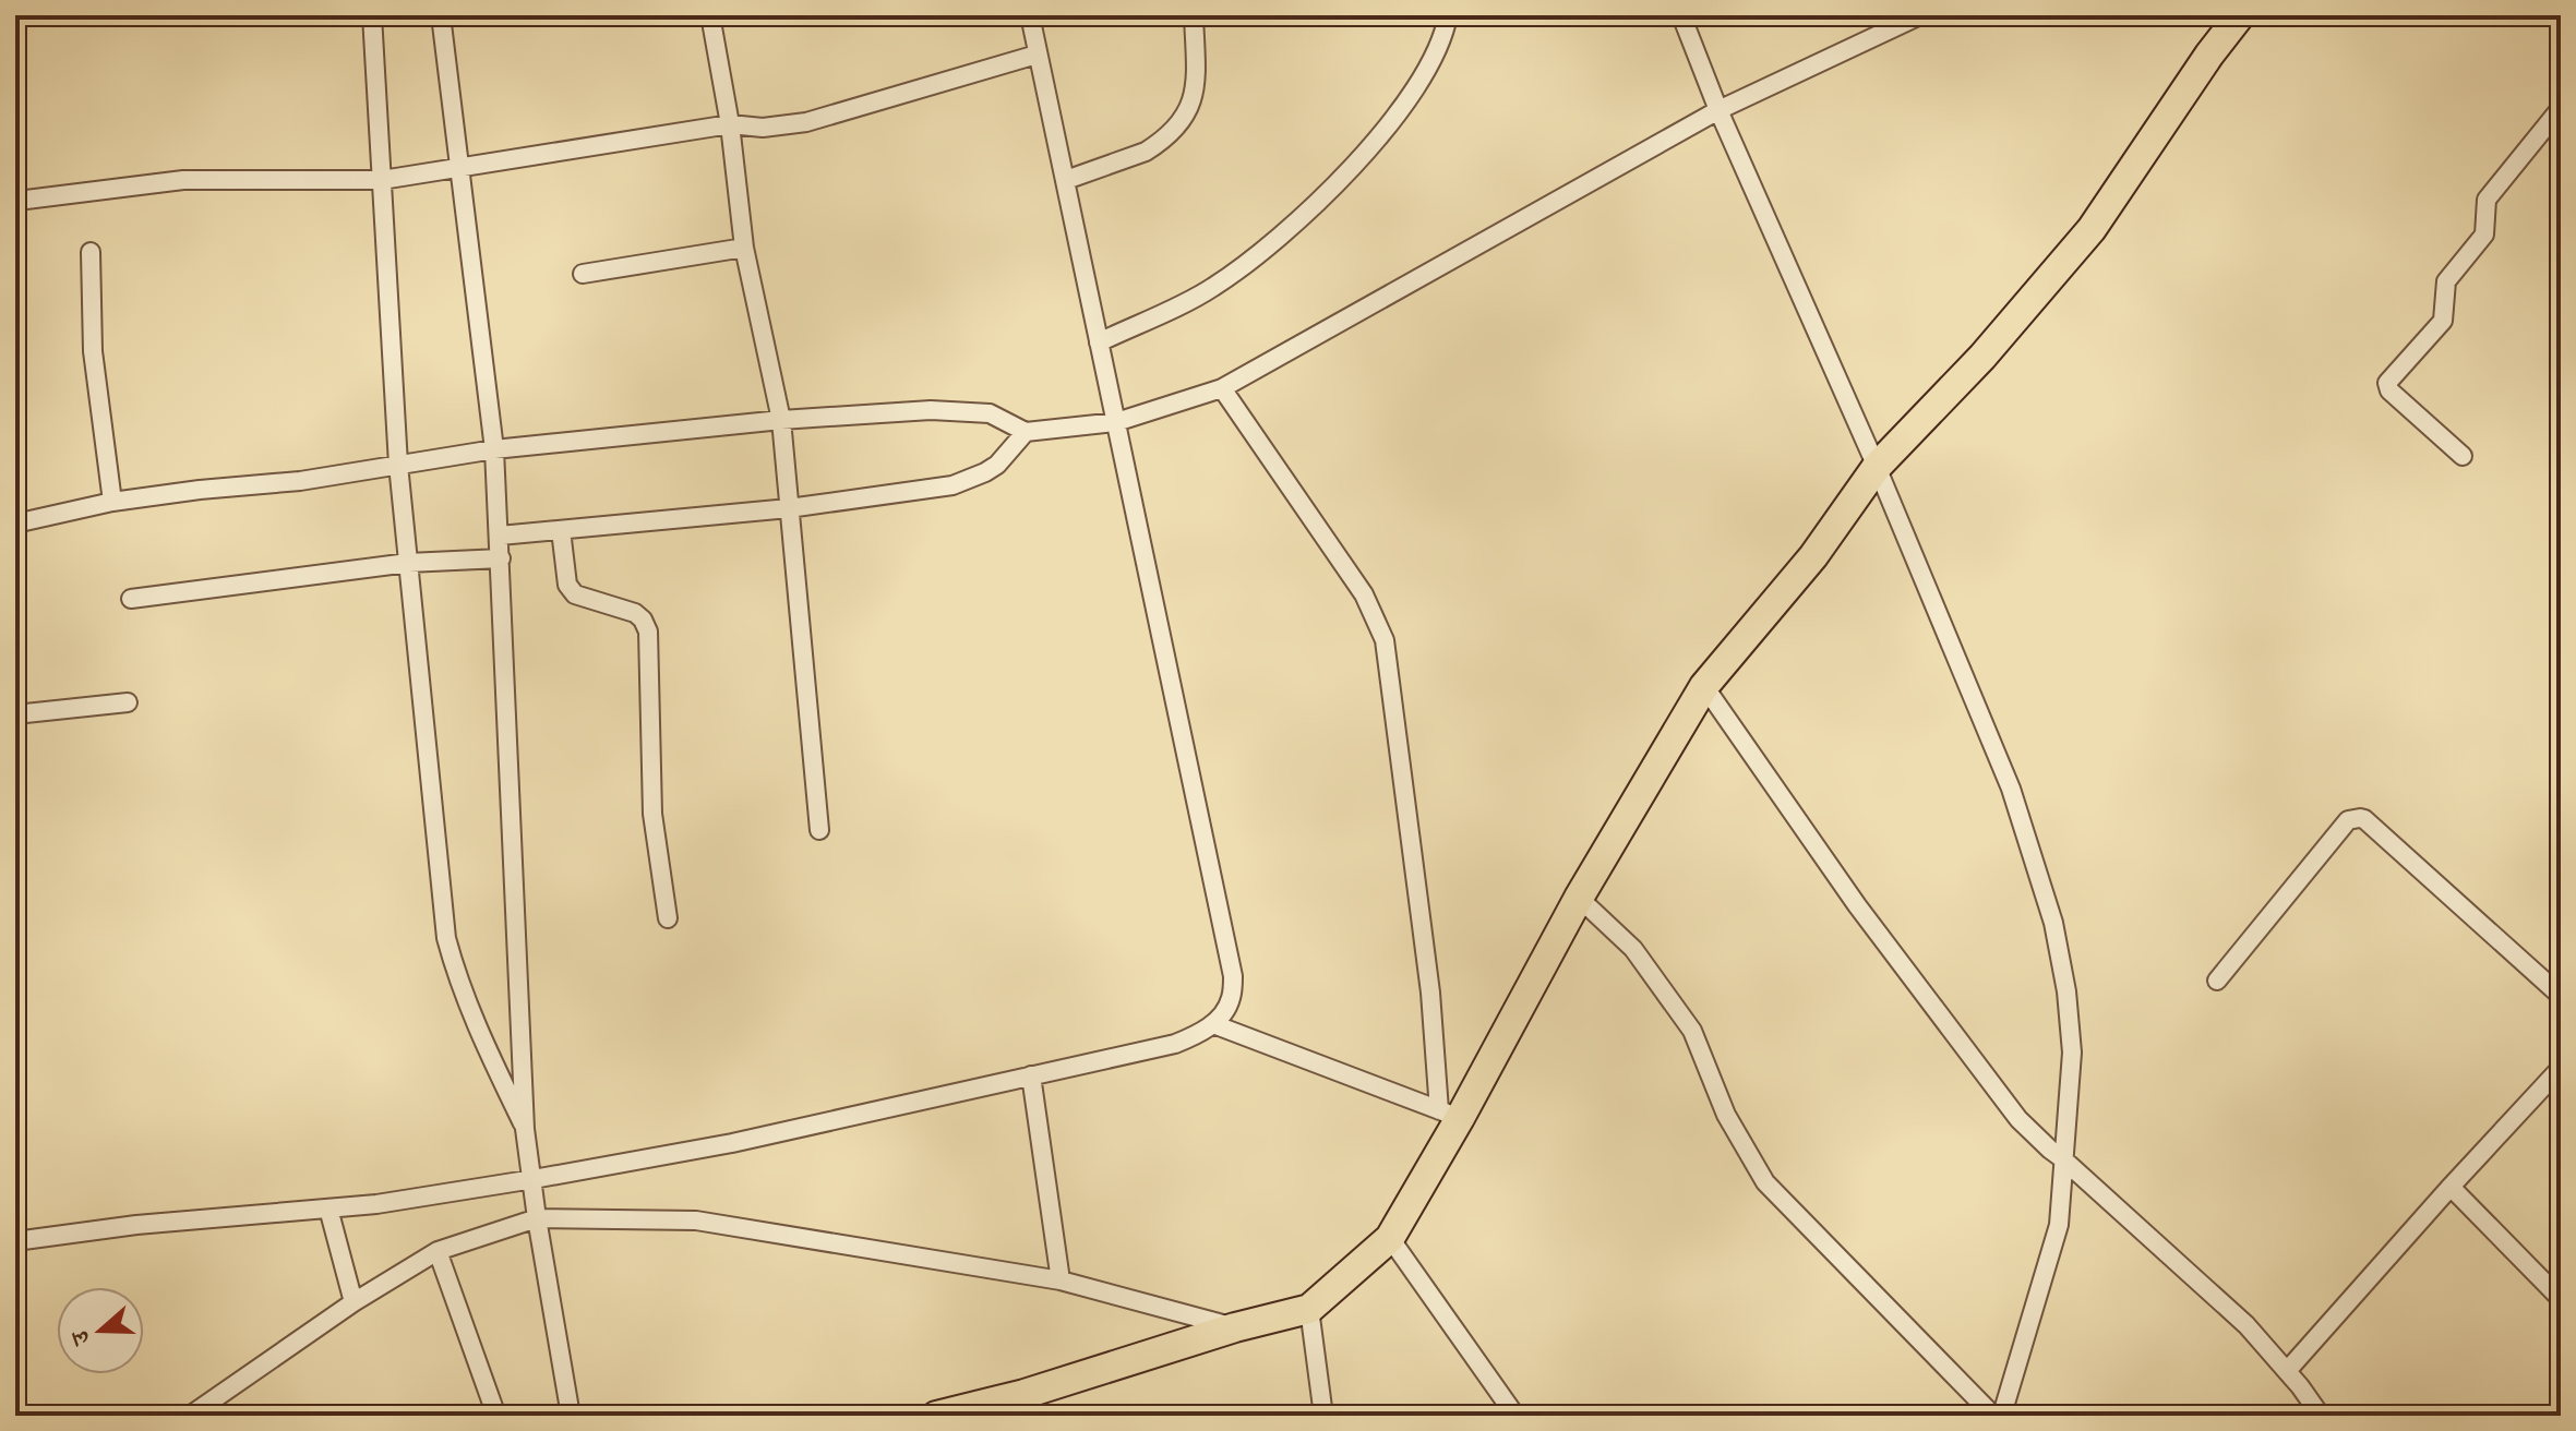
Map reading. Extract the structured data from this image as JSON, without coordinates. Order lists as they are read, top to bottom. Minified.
{"north":"left"}
